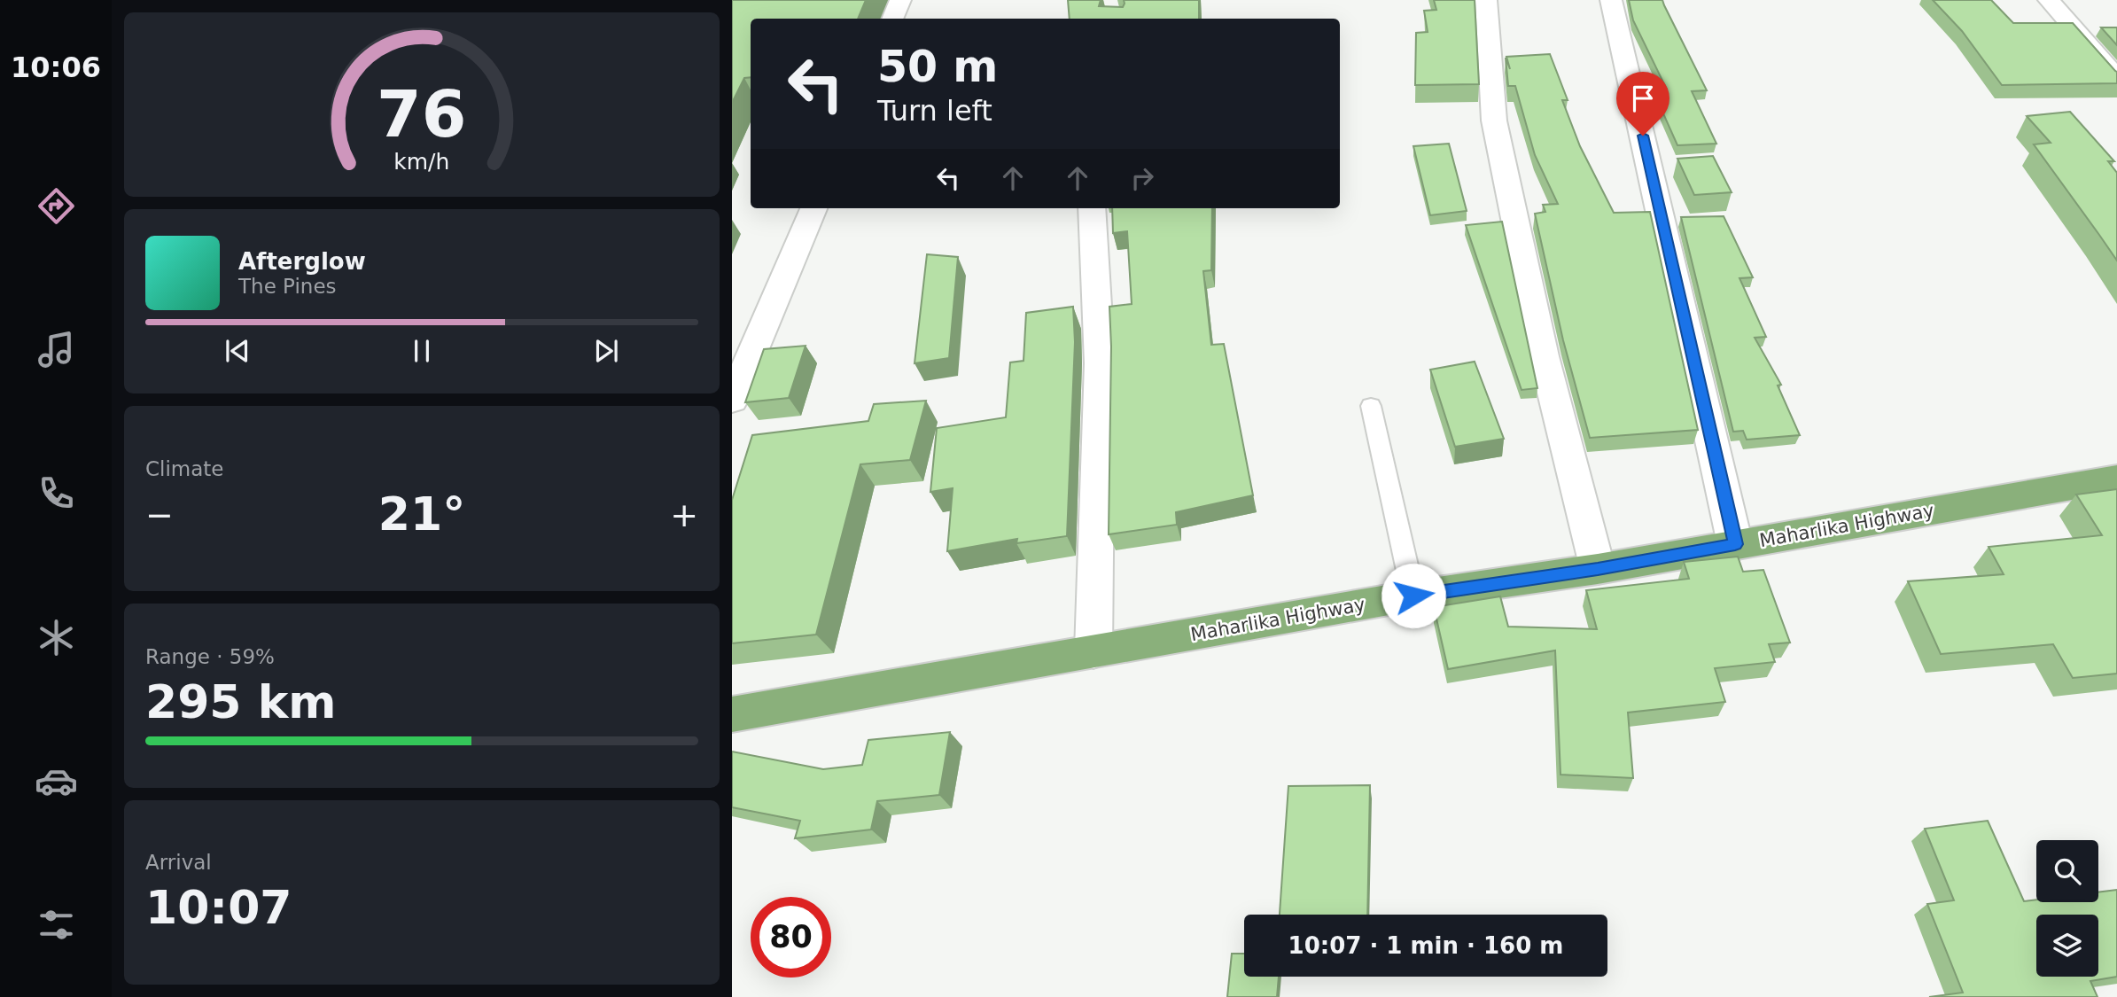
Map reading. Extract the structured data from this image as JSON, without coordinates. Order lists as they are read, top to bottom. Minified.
{"streets":{"highway":["Maharlika Highway"]},"page":{"tabs":"10:06","turn":["50 m","Turn left"],"song":["Afterglow","The Pines"],"tile":["Climate",["Range · 59%","295 km"],["Arrival","10:07"]],"heat":["−","21°","+"],"limit":"80","trip":"10:07 · 1 min · 160 m","gauge":["76","km/h"]}}
